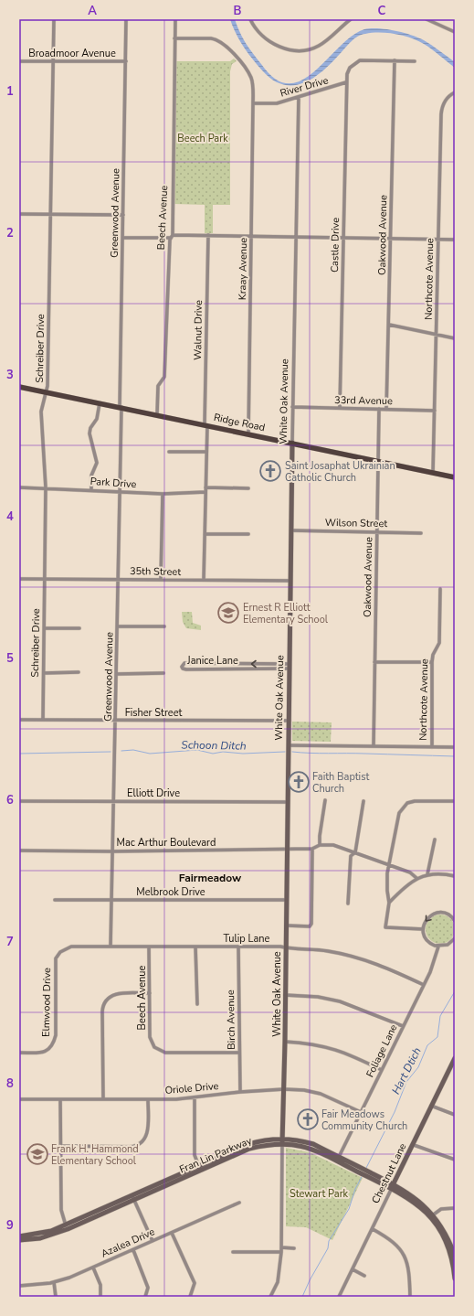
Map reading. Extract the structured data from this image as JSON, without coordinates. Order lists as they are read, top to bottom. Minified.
{"streets":{"main road":["Ridge Road"],"street":["Broadmoor Avenue","River Drive","Greenwood Avenue","Beech Avenue","Oakwood Avenue","Castle Drive","Kraay Avenue","Northcote Avenue","Walnut Drive","Schreiber Drive","33rd Avenue","White Oak Avenue","Park Drive","Wilson Street","35th Street","Janice Lane","Fisher Street","Elliott Drive","Mac Arthur Boulevard","Melbrook Drive","Tulip Lane","Elmwood Drive","Birch Avenue","Foliage Lane","Oriole Drive","Fran Lin Parkway","Chestnut Lane","Azalea Drive"]},"crossings":[["Broadmoor Avenue","Greenwood Avenue"],["Broadmoor Avenue","Schreiber Drive"],["River Drive","Castle Drive"],["River Drive","Kraay Avenue"],["River Drive","White Oak Avenue"],["Greenwood Avenue","Ridge Road"],["Greenwood Avenue","Park Drive"],["Greenwood Avenue","35th Street"],["Greenwood Avenue","Fisher Street"],["Greenwood Avenue","Elliott Drive"],["Greenwood Avenue","Mac Arthur Boulevard"],["Greenwood Avenue","Melbrook Drive"],["Greenwood Avenue","Tulip Lane"],["Beech Avenue","Ridge Road"],["Beech Avenue","Tulip Lane"],["Beech Avenue","Birch Avenue"],["Oakwood Avenue","Castle Drive"],["Oakwood Avenue","33rd Avenue"],["Oakwood Avenue","Ridge Road"],["Oakwood Avenue","Wilson Street"],["Castle Drive","33rd Avenue"],["Kraay Avenue","Ridge Road"],["Northcote Avenue","33rd Avenue"],["Northcote Avenue","Ridge Road"],["Walnut Drive","Ridge Road"],["Walnut Drive","Park Drive"],["Walnut Drive","35th Street"],["Schreiber Drive","Ridge Road"],["Schreiber Drive","Park Drive"],["Schreiber Drive","35th Street"],["Schreiber Drive","Fisher Street"],["33rd Avenue","White Oak Avenue"],["White Oak Avenue","Ridge Road"],["White Oak Avenue","Wilson Street"],["White Oak Avenue","35th Street"],["White Oak Avenue","Janice Lane"],["White Oak Avenue","Fisher Street"],["White Oak Avenue","Elliott Drive"],["White Oak Avenue","Mac Arthur Boulevard"],["White Oak Avenue","Melbrook Drive"],["White Oak Avenue","Tulip Lane"],["White Oak Avenue","Oriole Drive"],["White Oak Avenue","Fran Lin Parkway"],["Tulip Lane","Elmwood Drive"],["Tulip Lane","Birch Avenue"],["Tulip Lane","Foliage Lane"],["Birch Avenue","Oriole Drive"],["Foliage Lane","Oriole Drive"],["Foliage Lane","Fran Lin Parkway"],["Fran Lin Parkway","Chestnut Lane"]],"districts":["Fairmeadow"],"water":["Schoon Ditch","Hart Dtich"],"parks":["Beech Park","Stewart Park"],"places":{"church":["Saint Josaphat Ukrainian Catholic Church","Faith Baptist Church","Fair Meadows Community Church"],"school or university":["Ernest R Elliott Elementary School","Frank H. Hammond Elementary School"]},"grid":{"columns":["A","B","C"],"rows":["1","2","3","4","5","6","7","8","9"]}}
